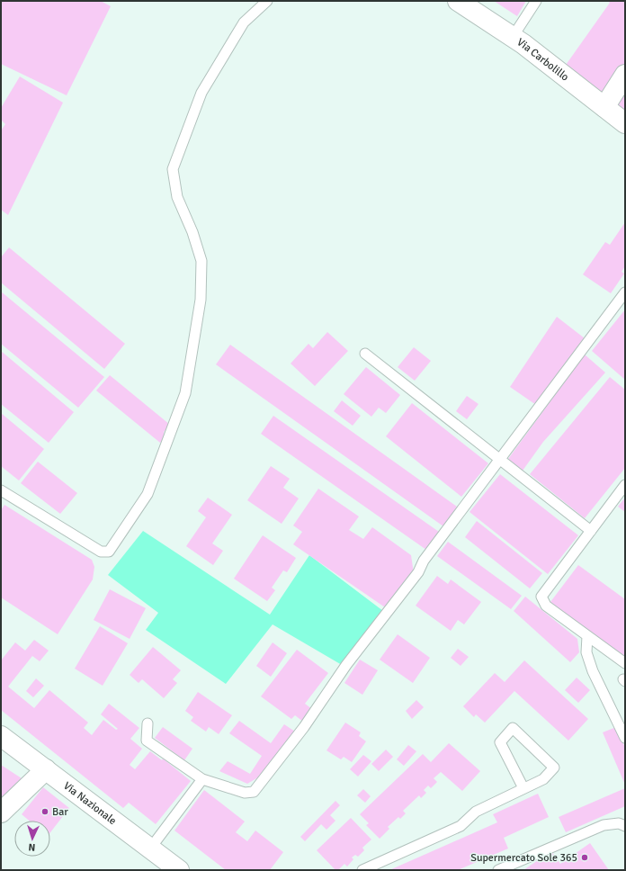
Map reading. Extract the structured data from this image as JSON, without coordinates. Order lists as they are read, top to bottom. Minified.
{"streets":{"street":["Via Carbolillo","Via Nazionale"]},"places":["Bar","Supermercato Sole 365"],"north":"bottom"}
